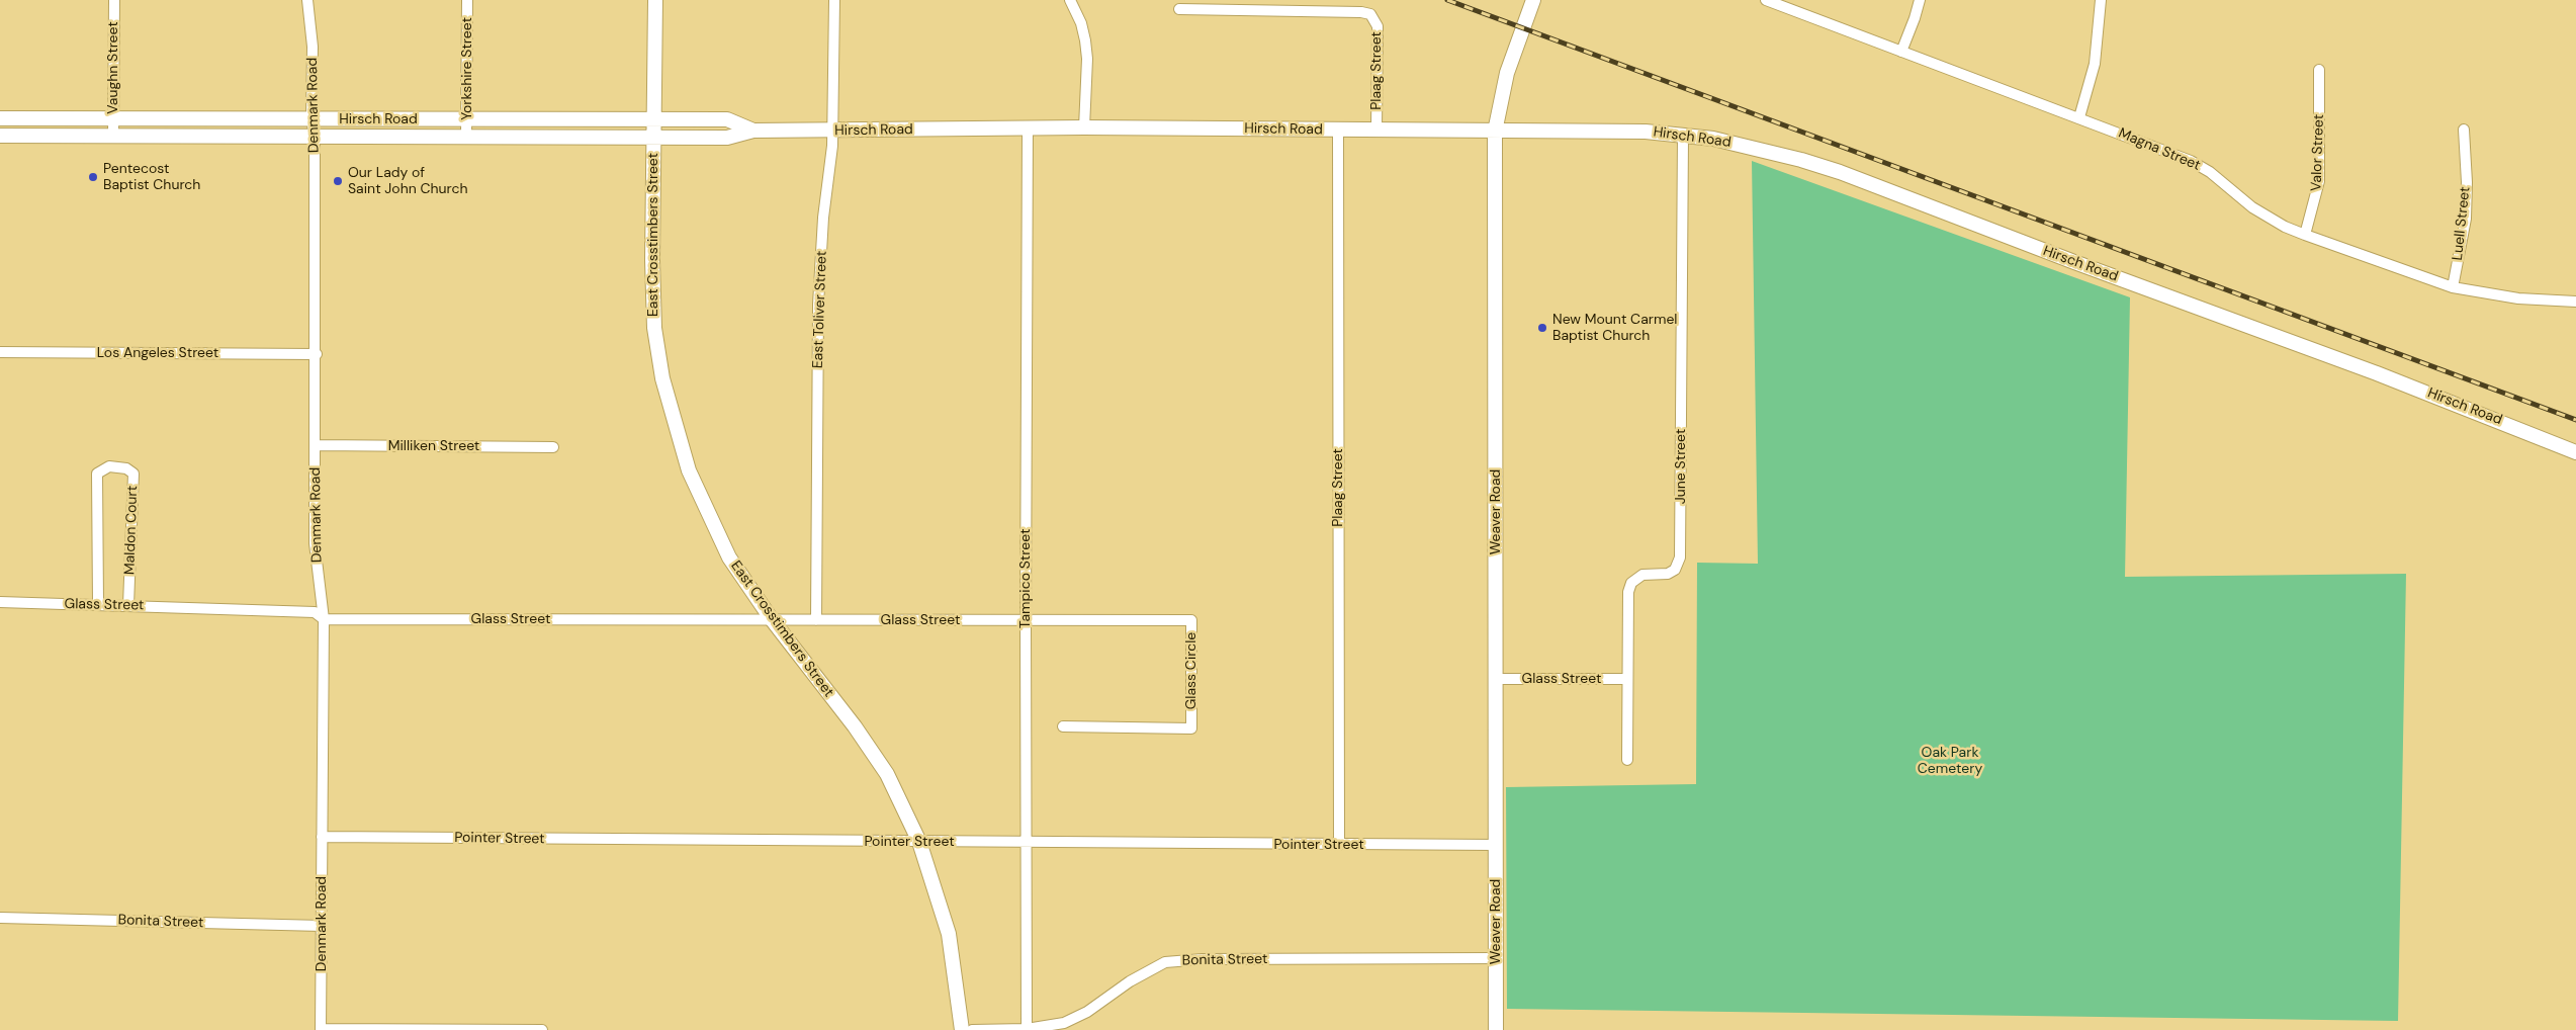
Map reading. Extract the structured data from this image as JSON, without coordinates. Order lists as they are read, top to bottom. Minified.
{"streets":{"main road":["Hirsch Road","East Crosstimbers Street","Weaver Road"],"street":["Vaughn Street","Yorkshire Street","Plaag Street","Denmark Road","Magna Street","Valor Street","Luell Street","East Toliver Street","Los Angeles Street","Milliken Street","June Street","Maldon Court","Tampico Street","Glass Street","Glass Circle","Pointer Street","Bonita Street"]},"crossings":[["Vaughn Street","Hirsch Road"],["Yorkshire Street","Hirsch Road"],["Plaag Street","Hirsch Road"],["Plaag Street","Pointer Street"],["Denmark Road","Hirsch Road"],["Denmark Road","Los Angeles Street"],["Denmark Road","Milliken Street"],["Denmark Road","Glass Street"],["Denmark Road","Pointer Street"],["Denmark Road","Bonita Street"],["Hirsch Road","East Crosstimbers Street"],["Hirsch Road","East Toliver Street"],["Hirsch Road","June Street"],["Hirsch Road","Weaver Road"],["Hirsch Road","Tampico Street"],["Magna Street","Valor Street"],["Magna Street","Luell Street"],["East Crosstimbers Street","Glass Street"],["East Crosstimbers Street","Pointer Street"],["East Toliver Street","Glass Street"],["June Street","Glass Street"],["Weaver Road","Glass Street"],["Weaver Road","Pointer Street"],["Weaver Road","Bonita Street"],["Maldon Court","Glass Street"],["Tampico Street","Glass Street"],["Tampico Street","Glass Circle"],["Tampico Street","Pointer Street"],["Tampico Street","Bonita Street"],["Glass Street","Glass Circle"]],"parks":["Oak Park Cemetery"],"places":["Pentecost Baptist Church","Our Lady of Saint John Church","New Mount Carmel Baptist Church"]}
